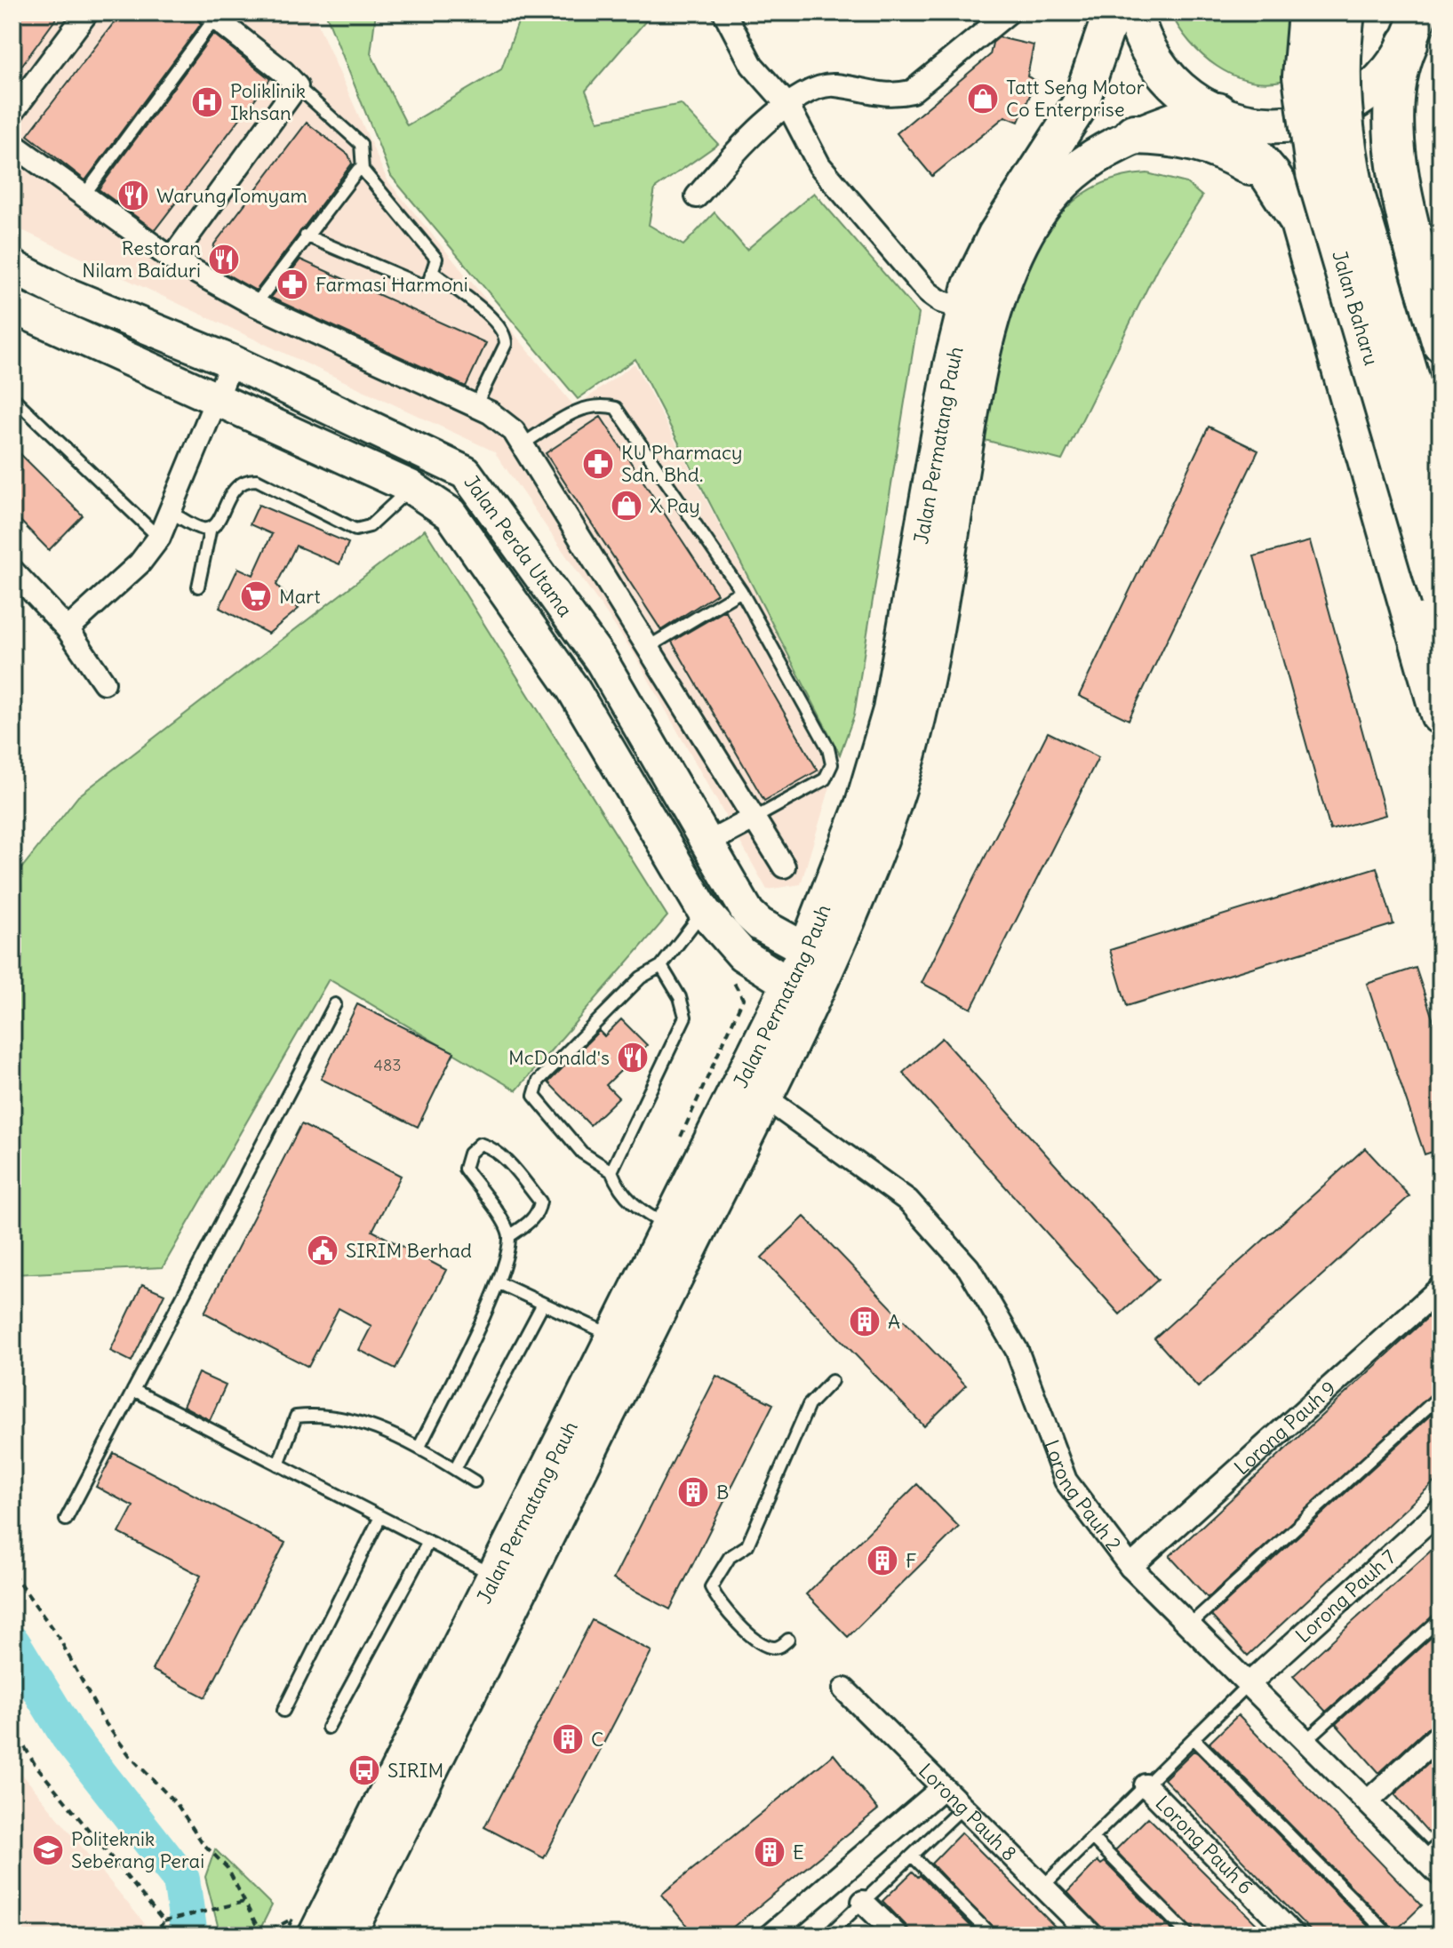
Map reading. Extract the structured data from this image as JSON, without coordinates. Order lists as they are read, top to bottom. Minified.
{"streets":{"highway":["Jalan Baharu"],"main road":["Jalan Permatang Pauh"],"street":["Jalan Perda Utama","Lorong Pauh 9","Lorong Pauh 2","Lorong Pauh 7","Lorong Pauh 8","Lorong Pauh 6"]},"crossings":[["Jalan Permatang Pauh","Jalan Perda Utama"],["Jalan Permatang Pauh","Lorong Pauh 2"],["Lorong Pauh 9","Lorong Pauh 2"],["Lorong Pauh 2","Lorong Pauh 7"]],"places":{"shop":["Tatt Seng Motor Co Enterprise","X Pay"],"hospital":["Poliklinik Ikhsan"],"restaurant":["Warung Tomyam","Restoran Nilam Baiduri","McDonald's"],"pharmacy":["Farmasi Harmoni","KU Pharmacy Sdn. Bhd."],"supermarket":["Mart"],"public building":["SIRIM Berhad"],"building":["A","B","F","C","E"],"bus stop":["SIRIM"],"school or university":["Politeknik Seberang Perai"]},"house_numbers":["483"]}
